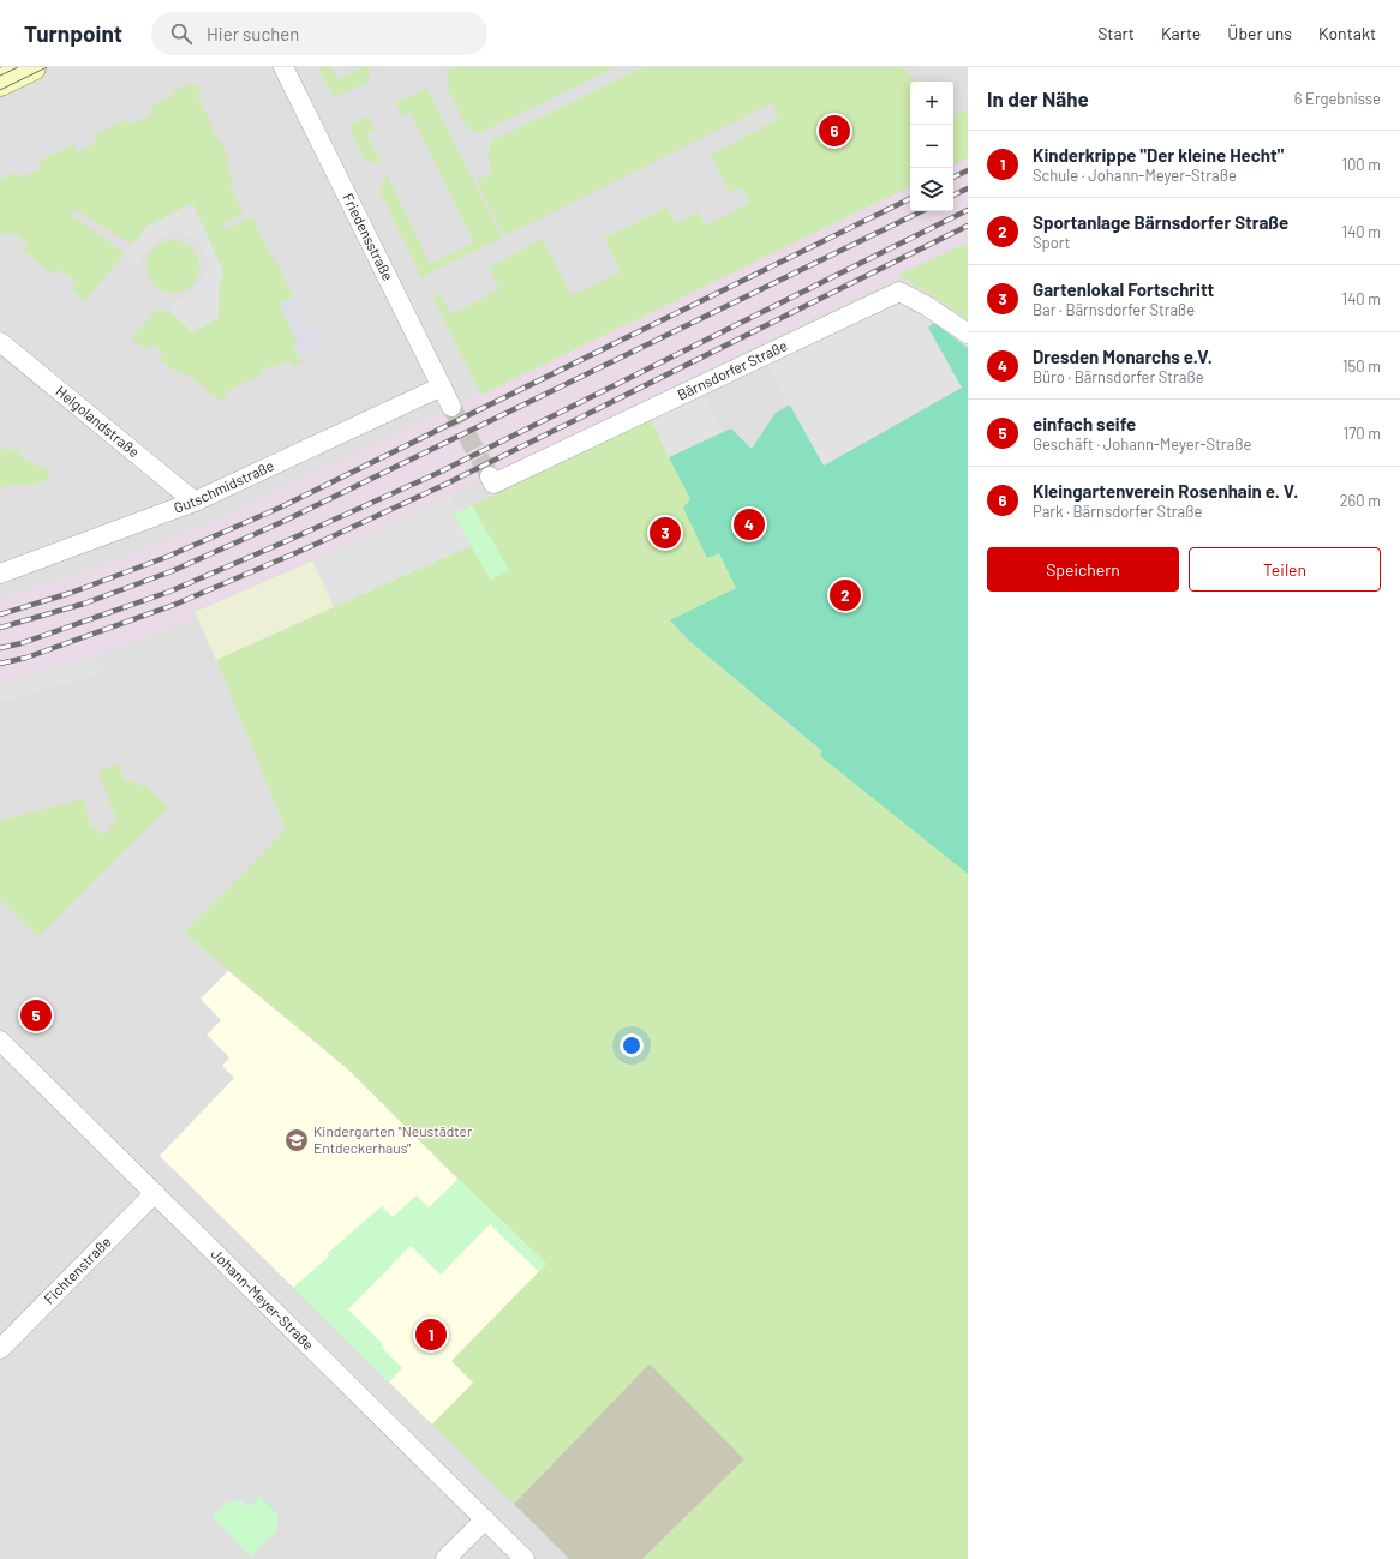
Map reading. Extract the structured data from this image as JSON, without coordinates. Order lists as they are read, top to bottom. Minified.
{"streets":{"street":["Friedensstraße","Bärnsdorfer Straße","Helgolandstraße","Gutschmidstraße","Fichtenstraße","Johann-Meyer-Straße"]},"crossings":[["Friedensstraße","Gutschmidstraße"],["Helgolandstraße","Gutschmidstraße"],["Fichtenstraße","Johann-Meyer-Straße"]],"places":{"school or university":["Kindergarten \"Neustädter Entdeckerhaus\""]},"page":{"header":"Turnpoint","search":"Hier suchen","nav":["Start","Karte","Über uns","Kontakt"],"heading":["In der Nähe","6 Ergebnisse"],"map_buttons":["+","−"],"pins":["6","4","3","2","5","1"],"list":[{"mark":"1","name":"Kinderkrippe \"Der kleine Hecht\"","note":"Schule · Johann-Meyer-Straße","value":"100 m"},{"mark":"2","name":"Sportanlage Bärnsdorfer Straße","note":"Sport","value":"140 m"},{"mark":"3","name":"Gartenlokal Fortschritt","note":"Bar · Bärnsdorfer Straße","value":"140 m"},{"mark":"4","name":"Dresden Monarchs e.V.","note":"Büro · Bärnsdorfer Straße","value":"150 m"},{"mark":"5","name":"einfach seife","note":"Geschäft · Johann-Meyer-Straße","value":"170 m"},{"mark":"6","name":"Kleingartenverein Rosenhain e. V.","note":"Park · Bärnsdorfer Straße","value":"260 m"}],"buttons":["Speichern","Teilen"]}}
